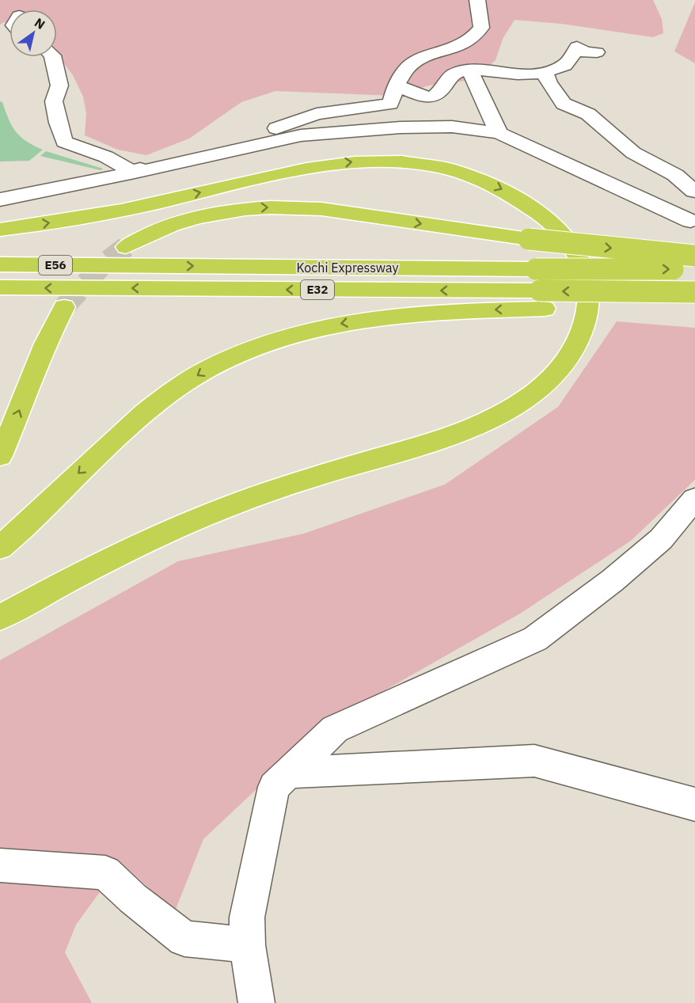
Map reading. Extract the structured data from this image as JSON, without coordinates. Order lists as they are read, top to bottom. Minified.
{"streets":{"highway":["E56","Kochi Expressway","E32"]},"north":"top right"}
